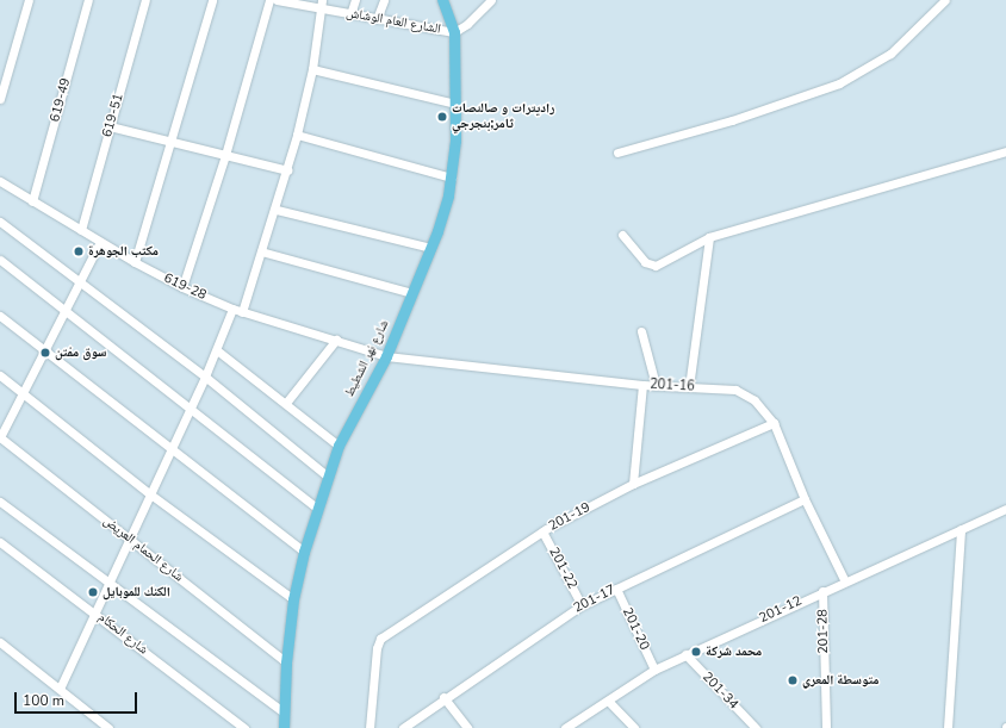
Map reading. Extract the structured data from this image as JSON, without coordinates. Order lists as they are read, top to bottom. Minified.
{"streets":{"main road":["شارع نهر الشطيط"],"street":["الشارع العام الوشاش","619-49","619-51","619-28","201-16","201-19","شارع الحمام العريض","201-22","201-17","201-12","201-20","201-28","شارع الحكام","201-34"]},"crossings":[["الشارع العام الوشاش","شارع نهر الشطيط"],["619-49","619-28"],["619-51","619-28"],["619-28","شارع نهر الشطيط"],["619-28","201-16"],["شارع نهر الشطيط","201-16"],["شارع نهر الشطيط","شارع الحمام العريض"],["201-16","201-19"],["201-16","201-17"],["201-16","201-12"],["201-19","201-22"],["201-22","201-17"],["201-17","201-20"],["201-12","201-20"],["201-12","201-28"],["201-12","201-34"]],"places":["راديترات و صالنصات ثامر;بنجرجي","مكتب الجوهرة","سوق مفتن","الكنك للموبايل","محمد شركة","متوسطة المعري"],"scale_bar":"100 m"}
